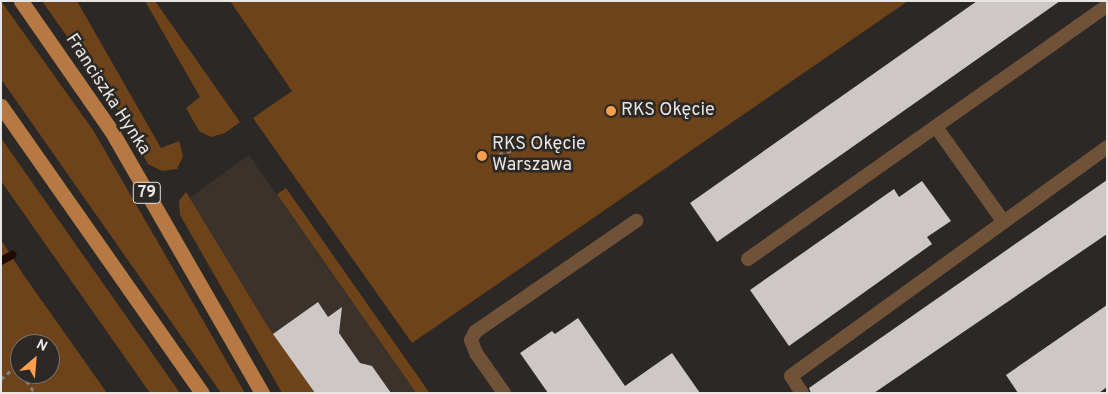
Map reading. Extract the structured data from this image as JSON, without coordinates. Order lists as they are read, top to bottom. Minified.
{"streets":{"main road":["Franciszka Hynka","79"]},"places":["RKS Okęcie","RKS Okęcie Warszawa"],"north":"top right"}
